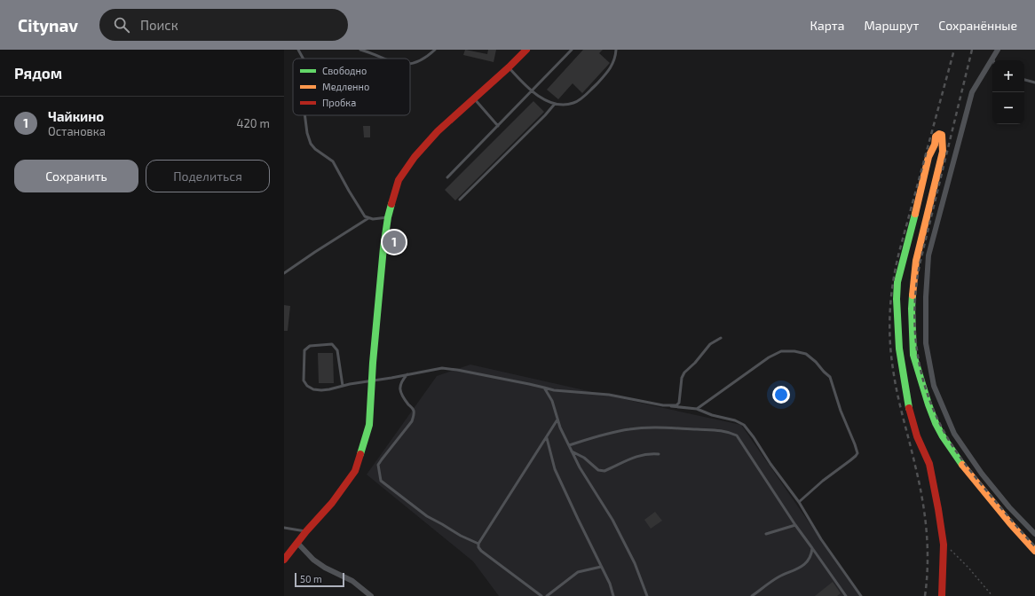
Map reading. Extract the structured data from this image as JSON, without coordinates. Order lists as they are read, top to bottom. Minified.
{"legend":["Свободно","Медленно","Пробка"],"scale_bar":"50 m","page":{"header":"Citynav","search":"Поиск","nav":["Карта","Маршрут","Сохранённые"],"heading":"Рядом","map_buttons":["+","−"],"list":[{"mark":"1","name":"Чайкино","note":"Остановка","value":"420 m"}],"buttons":["Сохранить","Поделиться"],"pins":"1","scale":"50 m"}}
